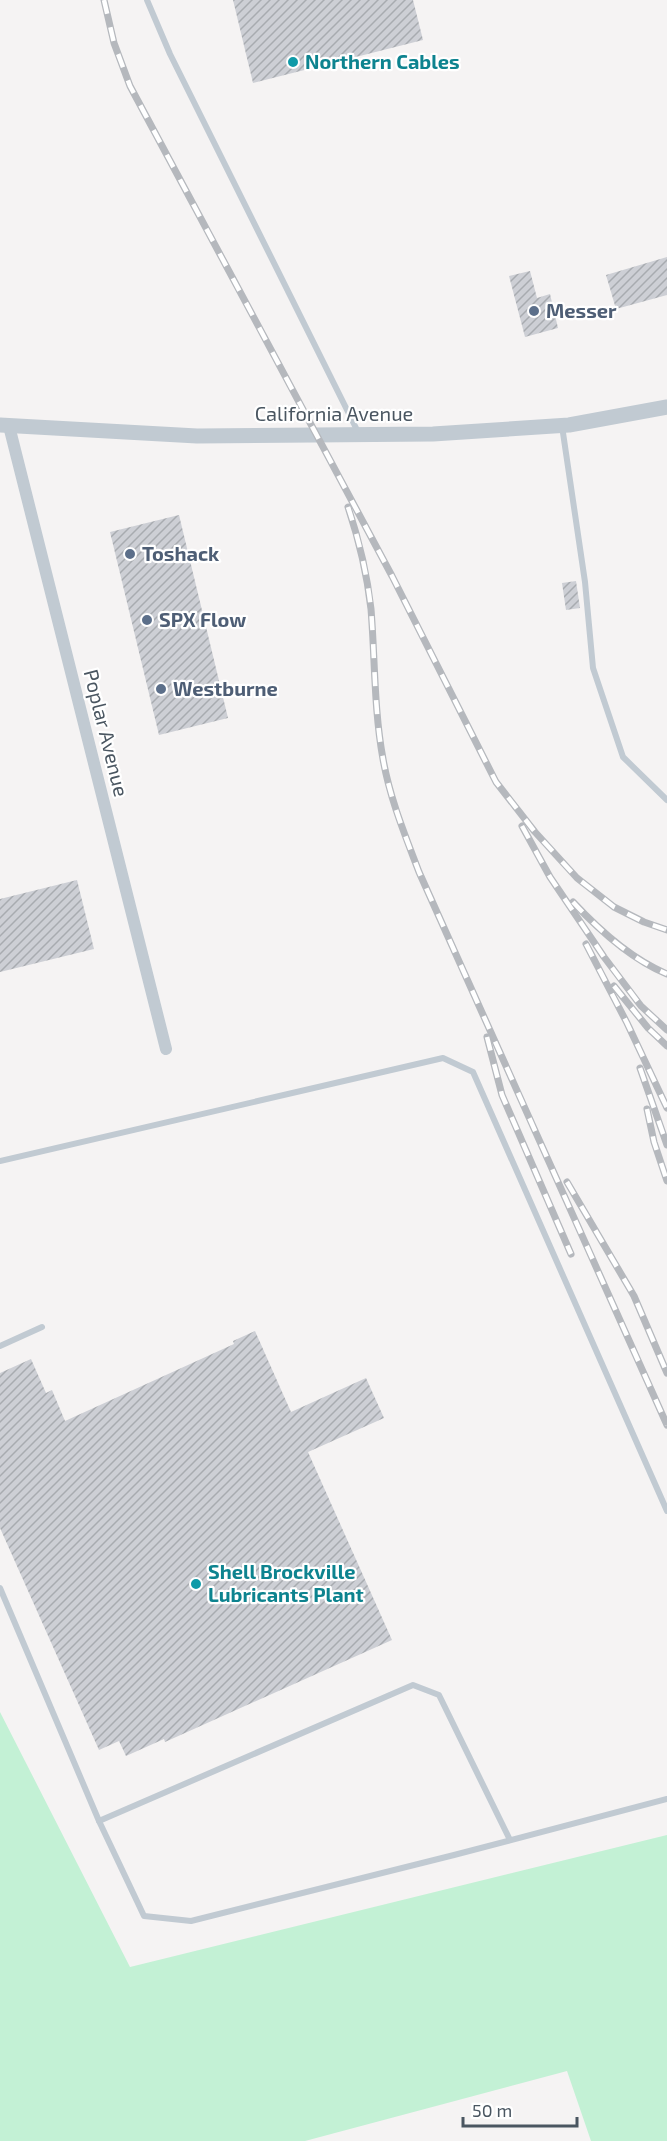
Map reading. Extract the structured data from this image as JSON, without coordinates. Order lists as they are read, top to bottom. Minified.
{"streets":{"street":["California Avenue","Poplar Avenue"]},"crossings":[["California Avenue","Poplar Avenue"]],"places":["Northern Cables","Messer","Toshack","SPX Flow","Westburne","Shell Brockville Lubricants Plant"],"scale_bar":"50 m"}
